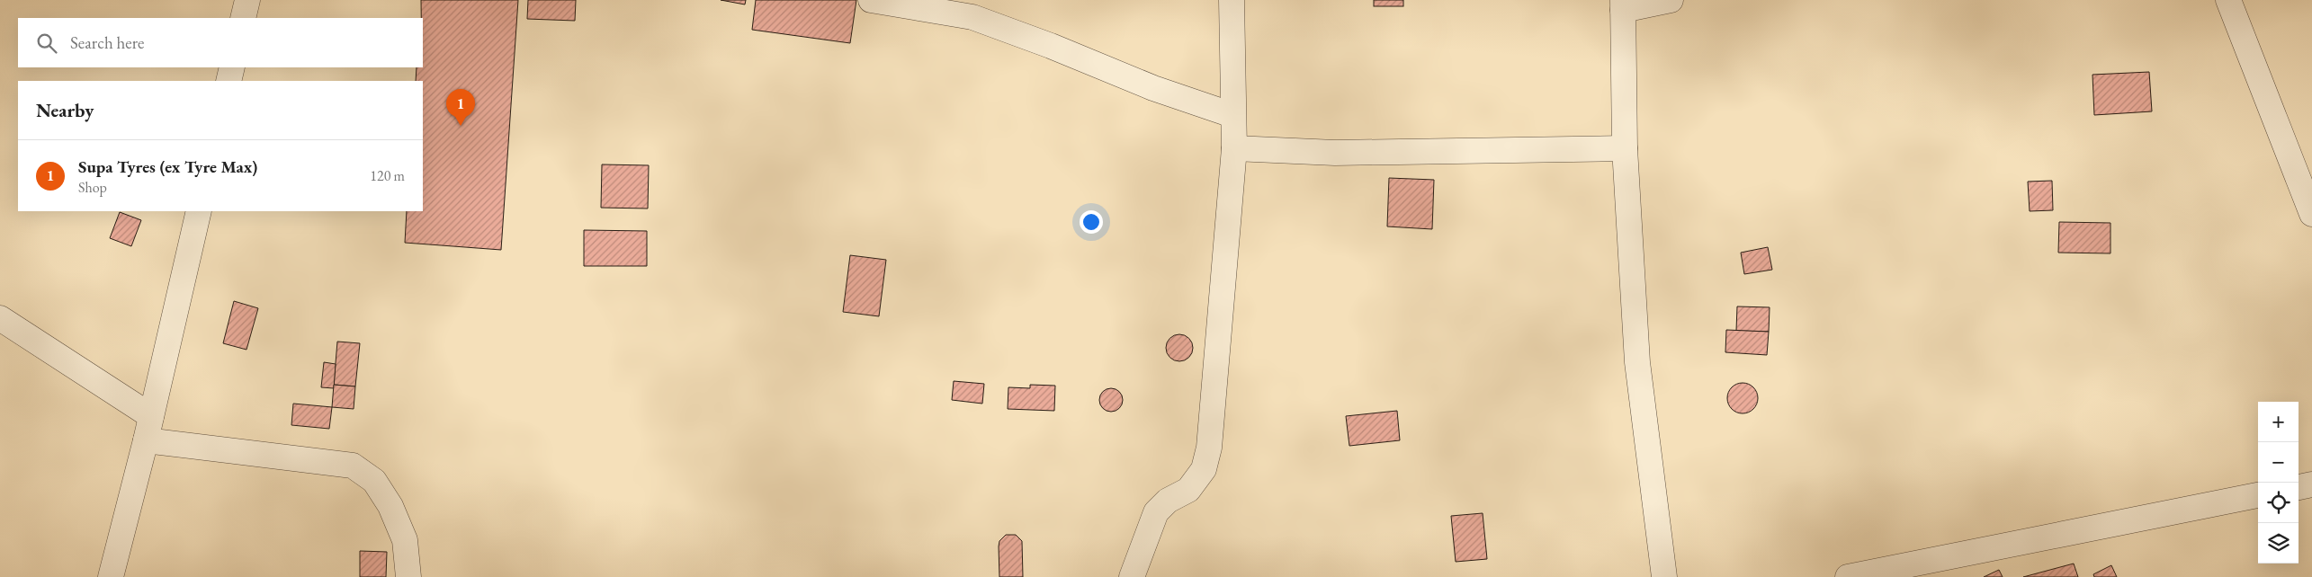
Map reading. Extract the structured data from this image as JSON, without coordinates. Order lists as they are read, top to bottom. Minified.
{"page":{"search":"Search here","heading":"Nearby","pins":"1","list":[{"mark":"1","name":"Supa Tyres (ex Tyre Max)","note":"Shop","value":"120 m"}],"map_buttons":["+","−"]}}
